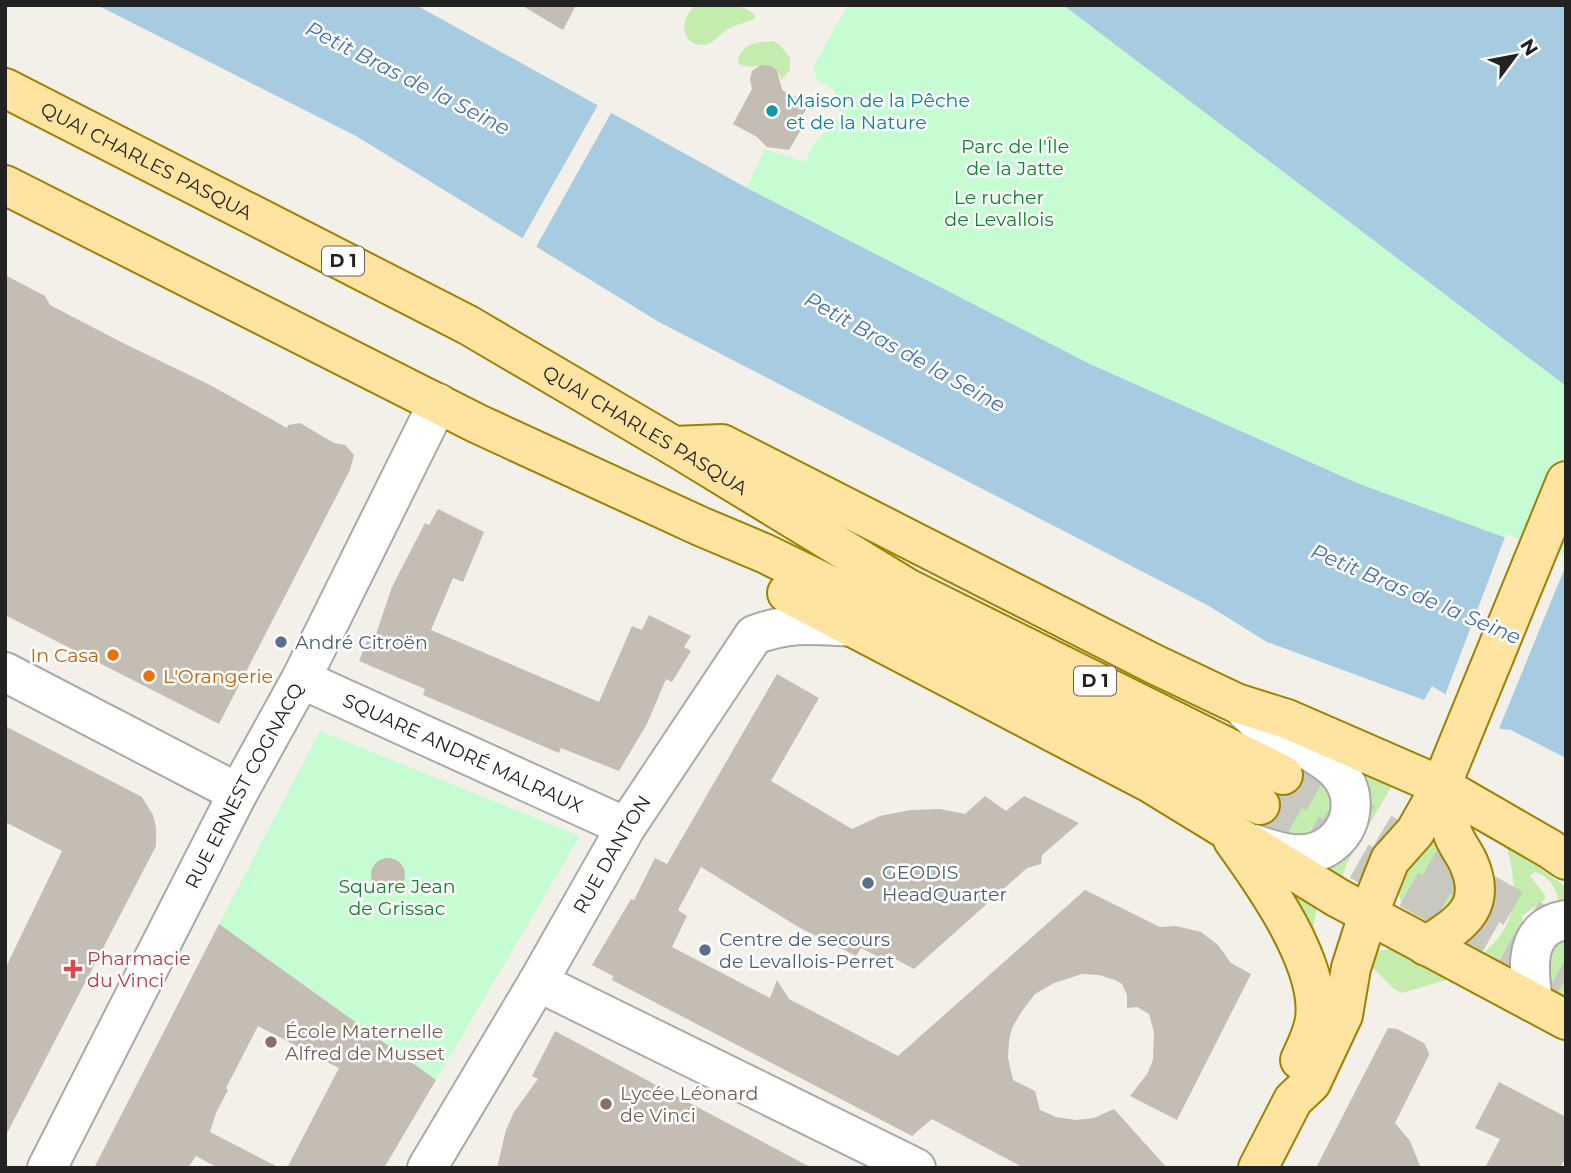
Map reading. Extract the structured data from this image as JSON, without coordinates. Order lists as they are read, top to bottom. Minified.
{"streets":{"main road":["QUAI CHARLES PASQUA","D 1"],"street":["SQUARE ANDRÉ MALRAUX","RUE ERNEST COGNACQ","RUE DANTON"]},"crossings":[["D 1","RUE ERNEST COGNACQ"],["SQUARE ANDRÉ MALRAUX","RUE ERNEST COGNACQ"],["SQUARE ANDRÉ MALRAUX","RUE DANTON"]],"water":["Petit Bras de la Seine"],"parks":["Parc de l'Île de la Jatte","Le rucher de Levallois","Square Jean de Grissac"],"places":{"other":["Maison de la Pêche et de la Nature","André Citroën","In Casa","L'Orangerie","GEODIS HeadQuarter","Centre de secours de Levallois-Perret","École Maternelle Alfred de Musset","Lycée Léonard de Vinci"],"health":["Pharmacie du Vinci"]},"north":"top right"}
